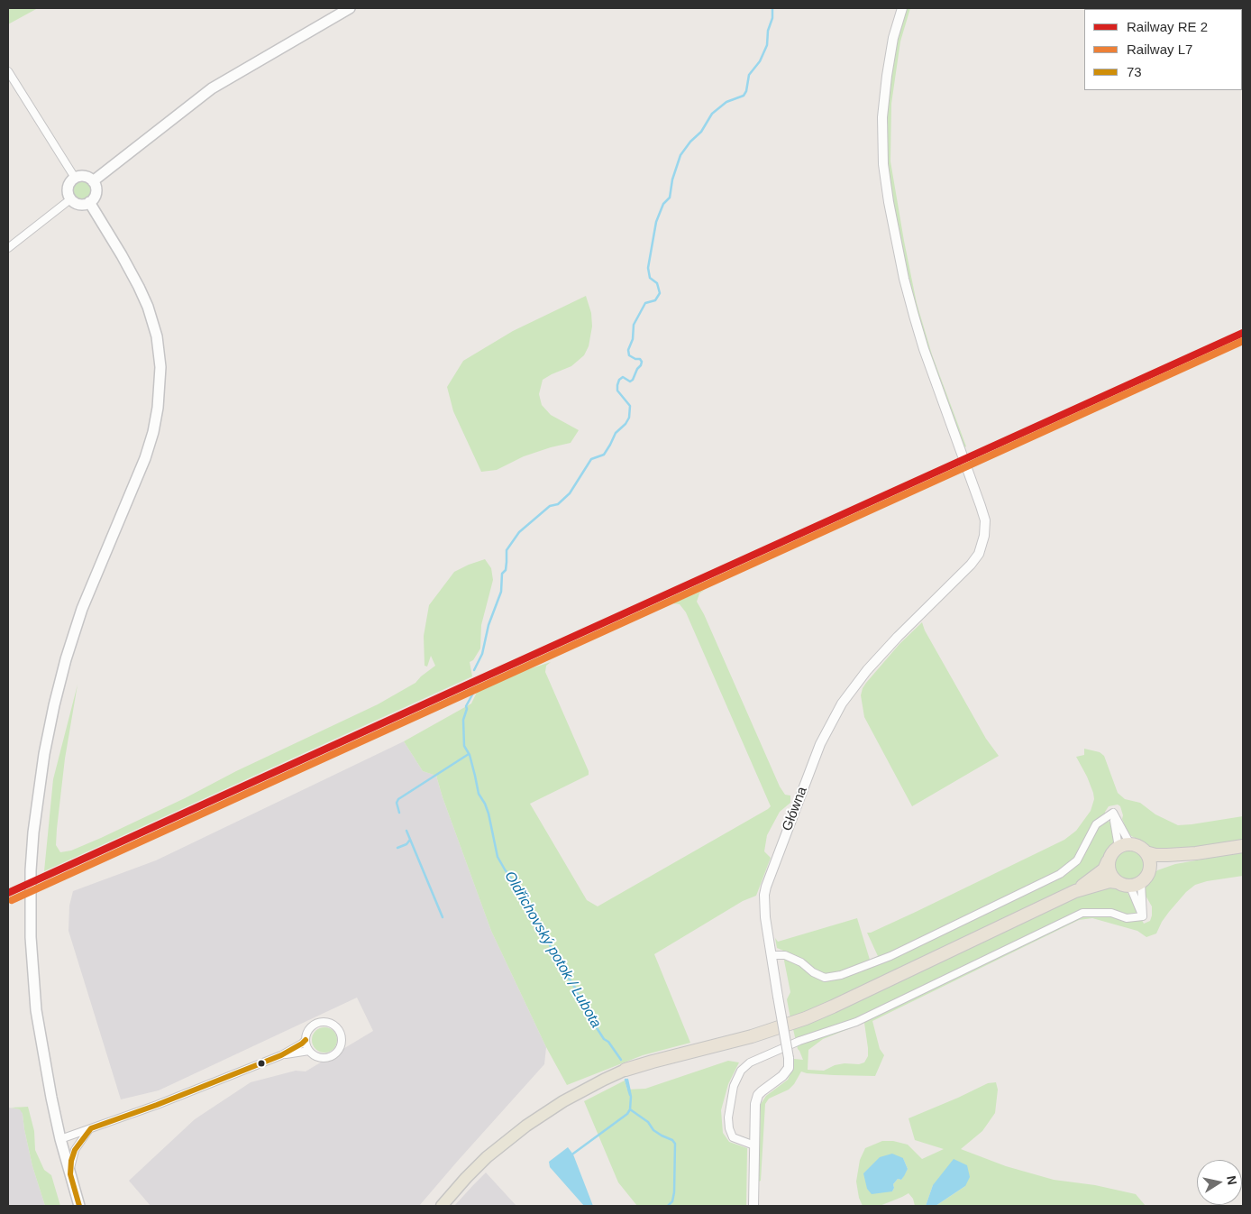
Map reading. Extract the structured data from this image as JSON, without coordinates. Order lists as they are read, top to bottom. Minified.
{"streets":{"street":["Główna"]},"water":["Oldřichovský potok / Lubota"],"lines":["rail line L7","transit line 73"],"legend":["Railway RE 2","Railway L7","73"],"north":"right"}
